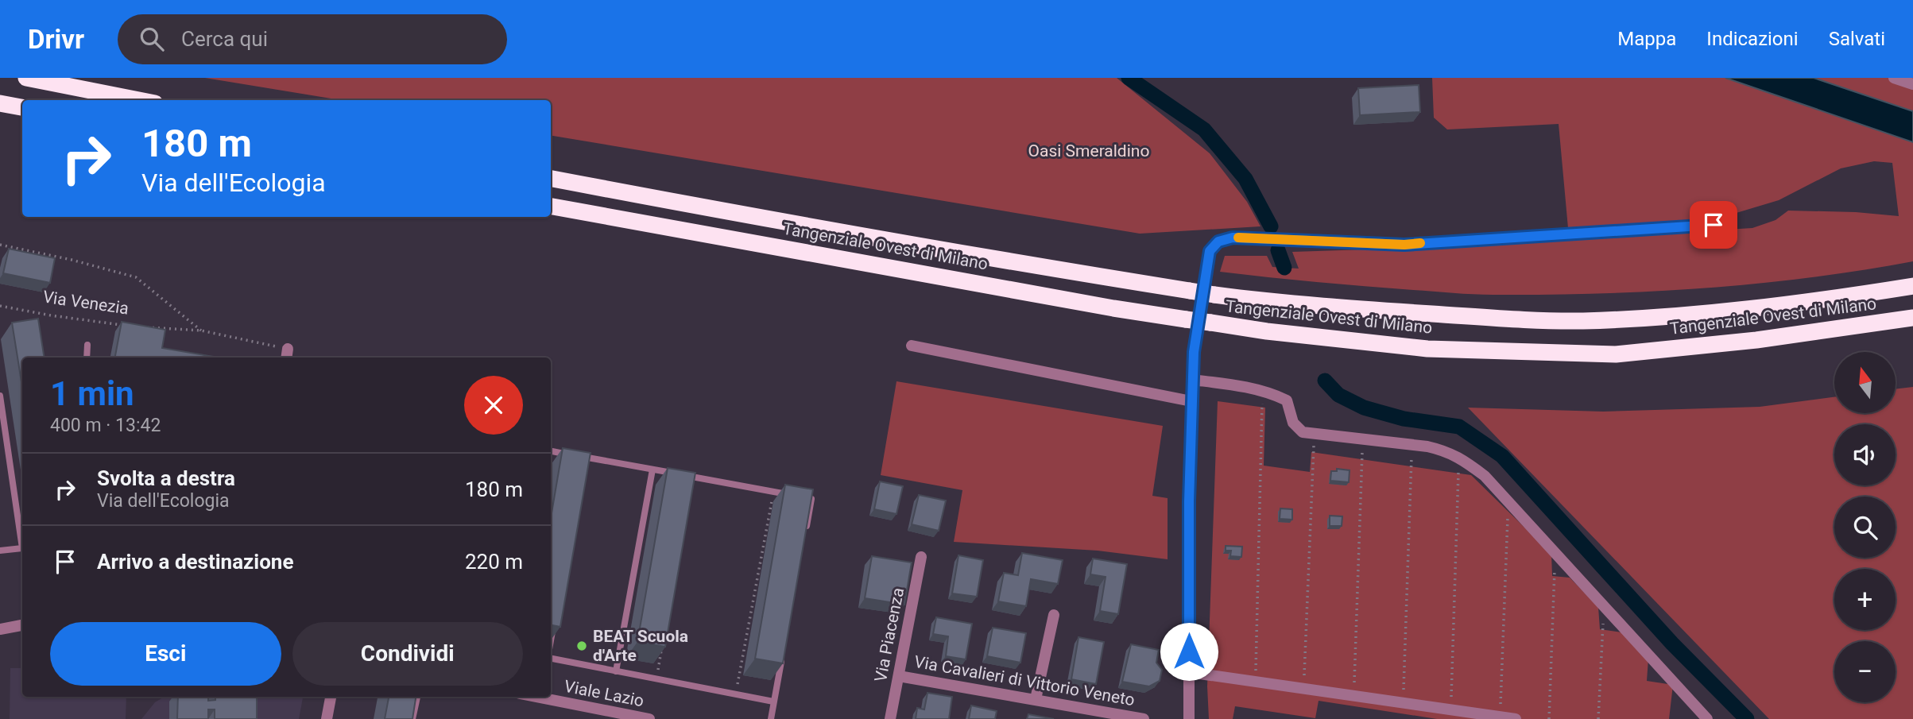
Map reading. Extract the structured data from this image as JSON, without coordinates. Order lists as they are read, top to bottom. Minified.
{"streets":{"highway":["Tangenziale Ovest di Milano"],"street":["Via Piacenza","Via Cavalieri di Vittorio Veneto","Viale Lazio"],"path":["Via Venezia"]},"crossings":[["Via Piacenza","Via Cavalieri di Vittorio Veneto"]],"parks":["Oasi Smeraldino"],"places":["BEAT Scuola d'Arte"],"north":"top","page":{"header":"Drivr","search":"Cerca qui","nav":["Mappa","Indicazioni","Salvati"],"turn":["180 m","Via dell'Ecologia"],"map_buttons":["+","−"],"heading":["1 min","400 m · 13:42"],"list":[{"name":"Svolta a destra","note":"Via dell'Ecologia","value":"180 m"},{"name":"Arrivo a destinazione","value":"220 m"}],"buttons":["Esci","Condividi"]}}
